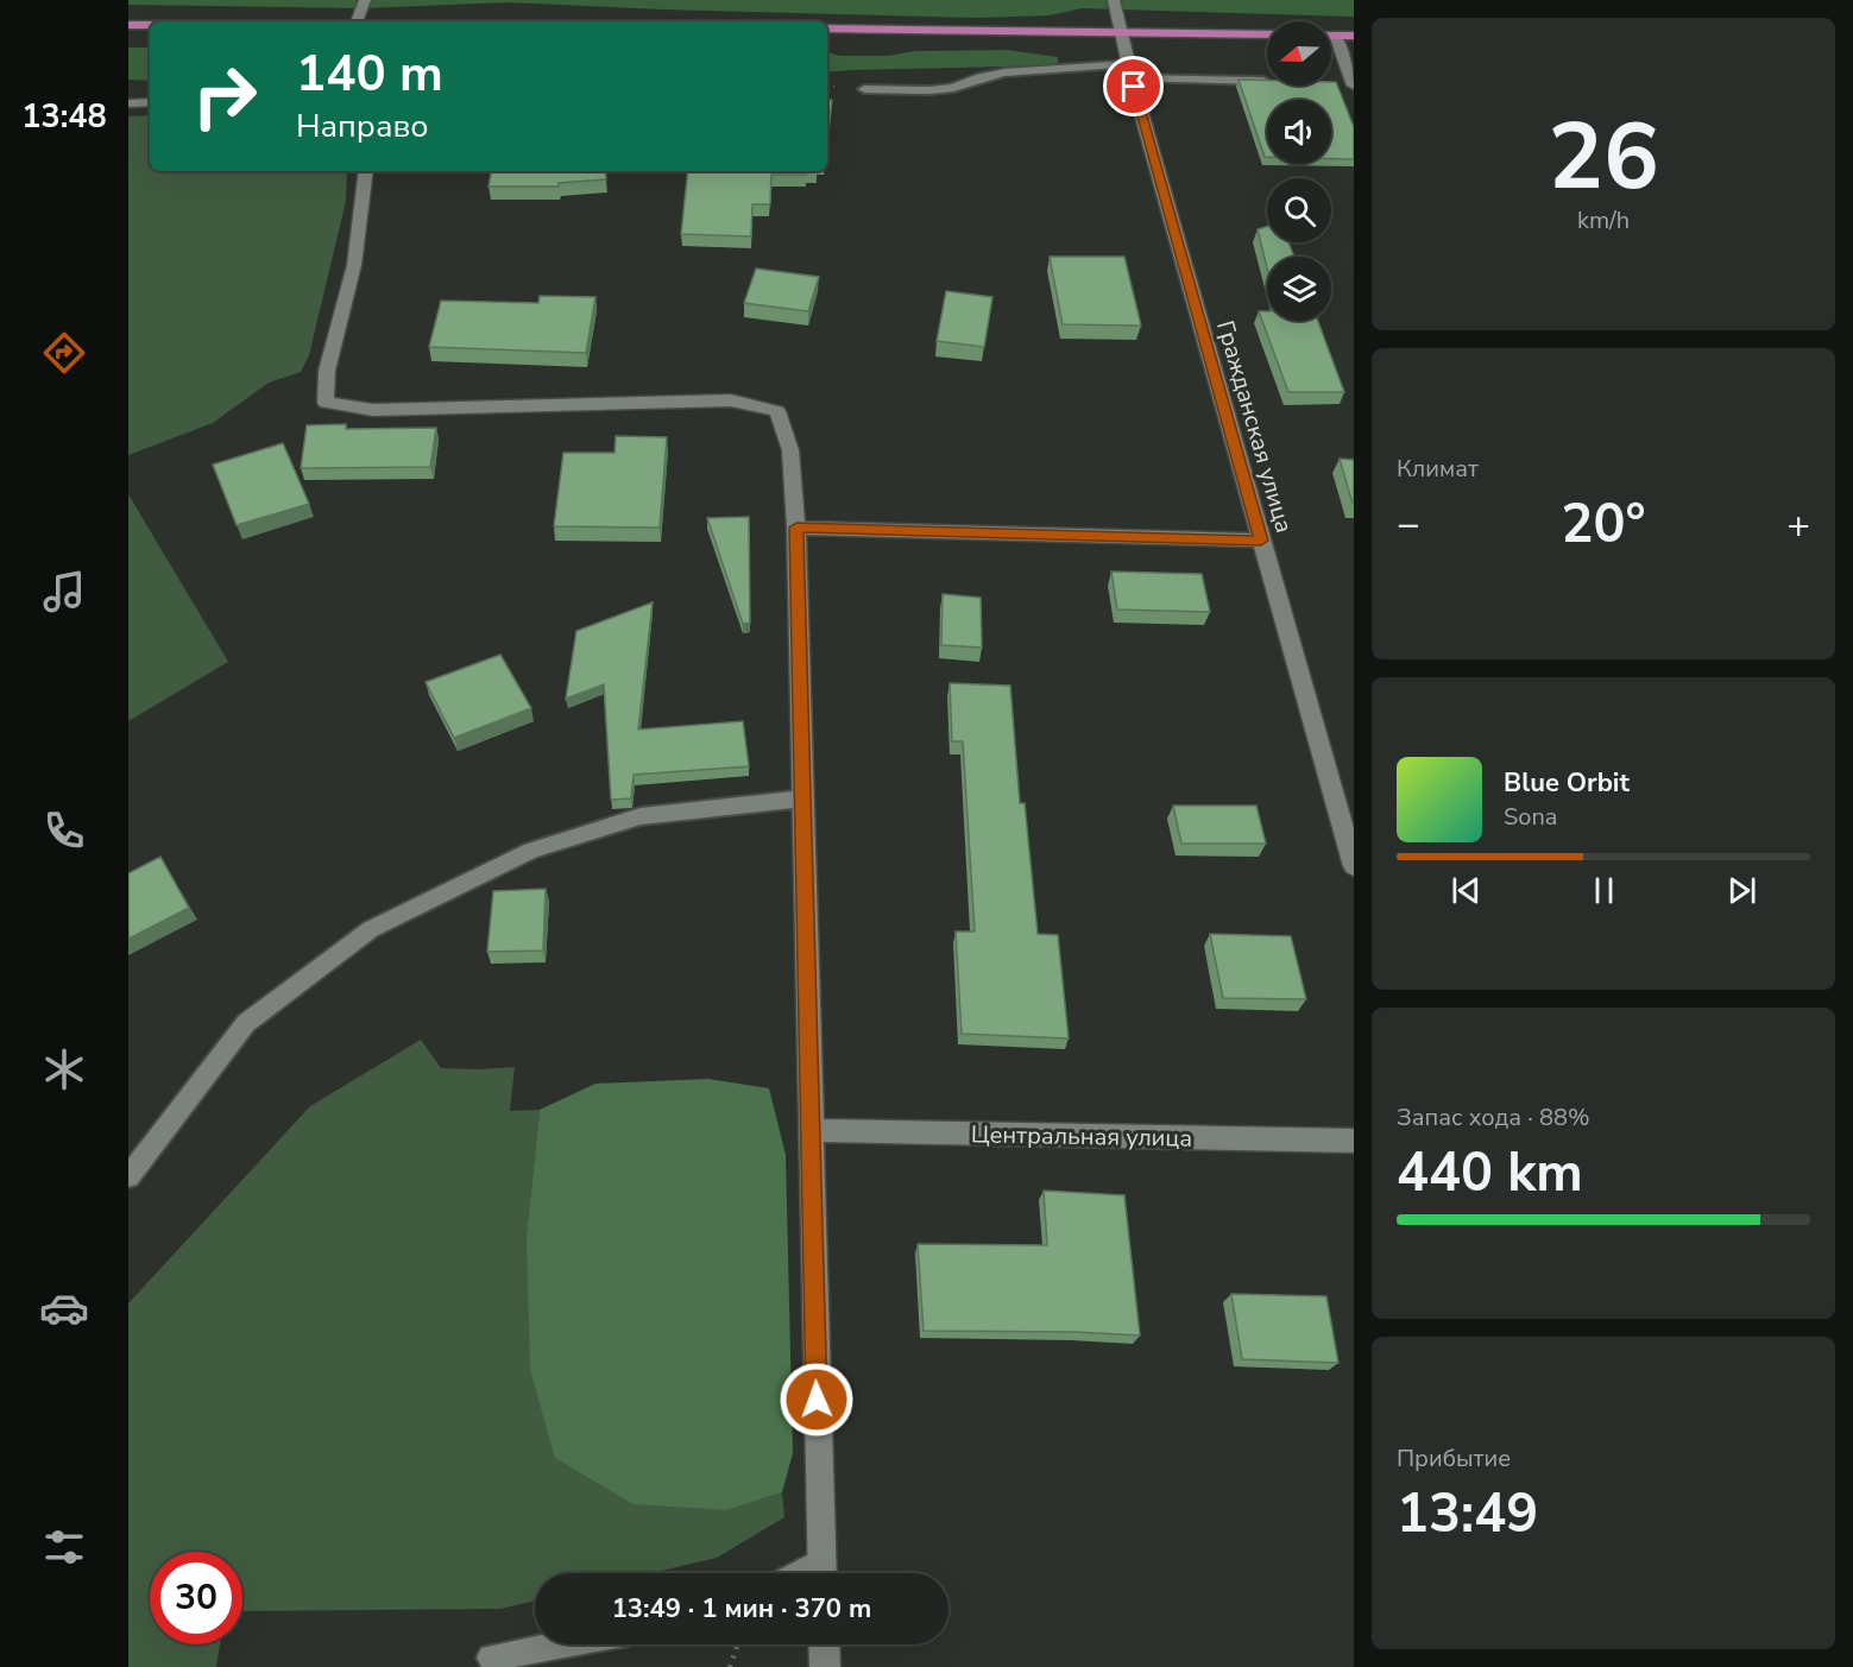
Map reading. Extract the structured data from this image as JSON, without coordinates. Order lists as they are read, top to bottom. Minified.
{"streets":{"street":["Гражданская улица","Центральная улица"]},"north":"left","page":{"tabs":"13:48","tile":[["26","km/h"],"Климат",["Запас хода · 88%","440 km"],["Прибытие","13:49"]],"turn":["140 m","Направо"],"heat":["−","20°","+"],"song":["Blue Orbit","Sona"],"limit":"30","trip":"13:49 · 1 мин · 370 m"}}
